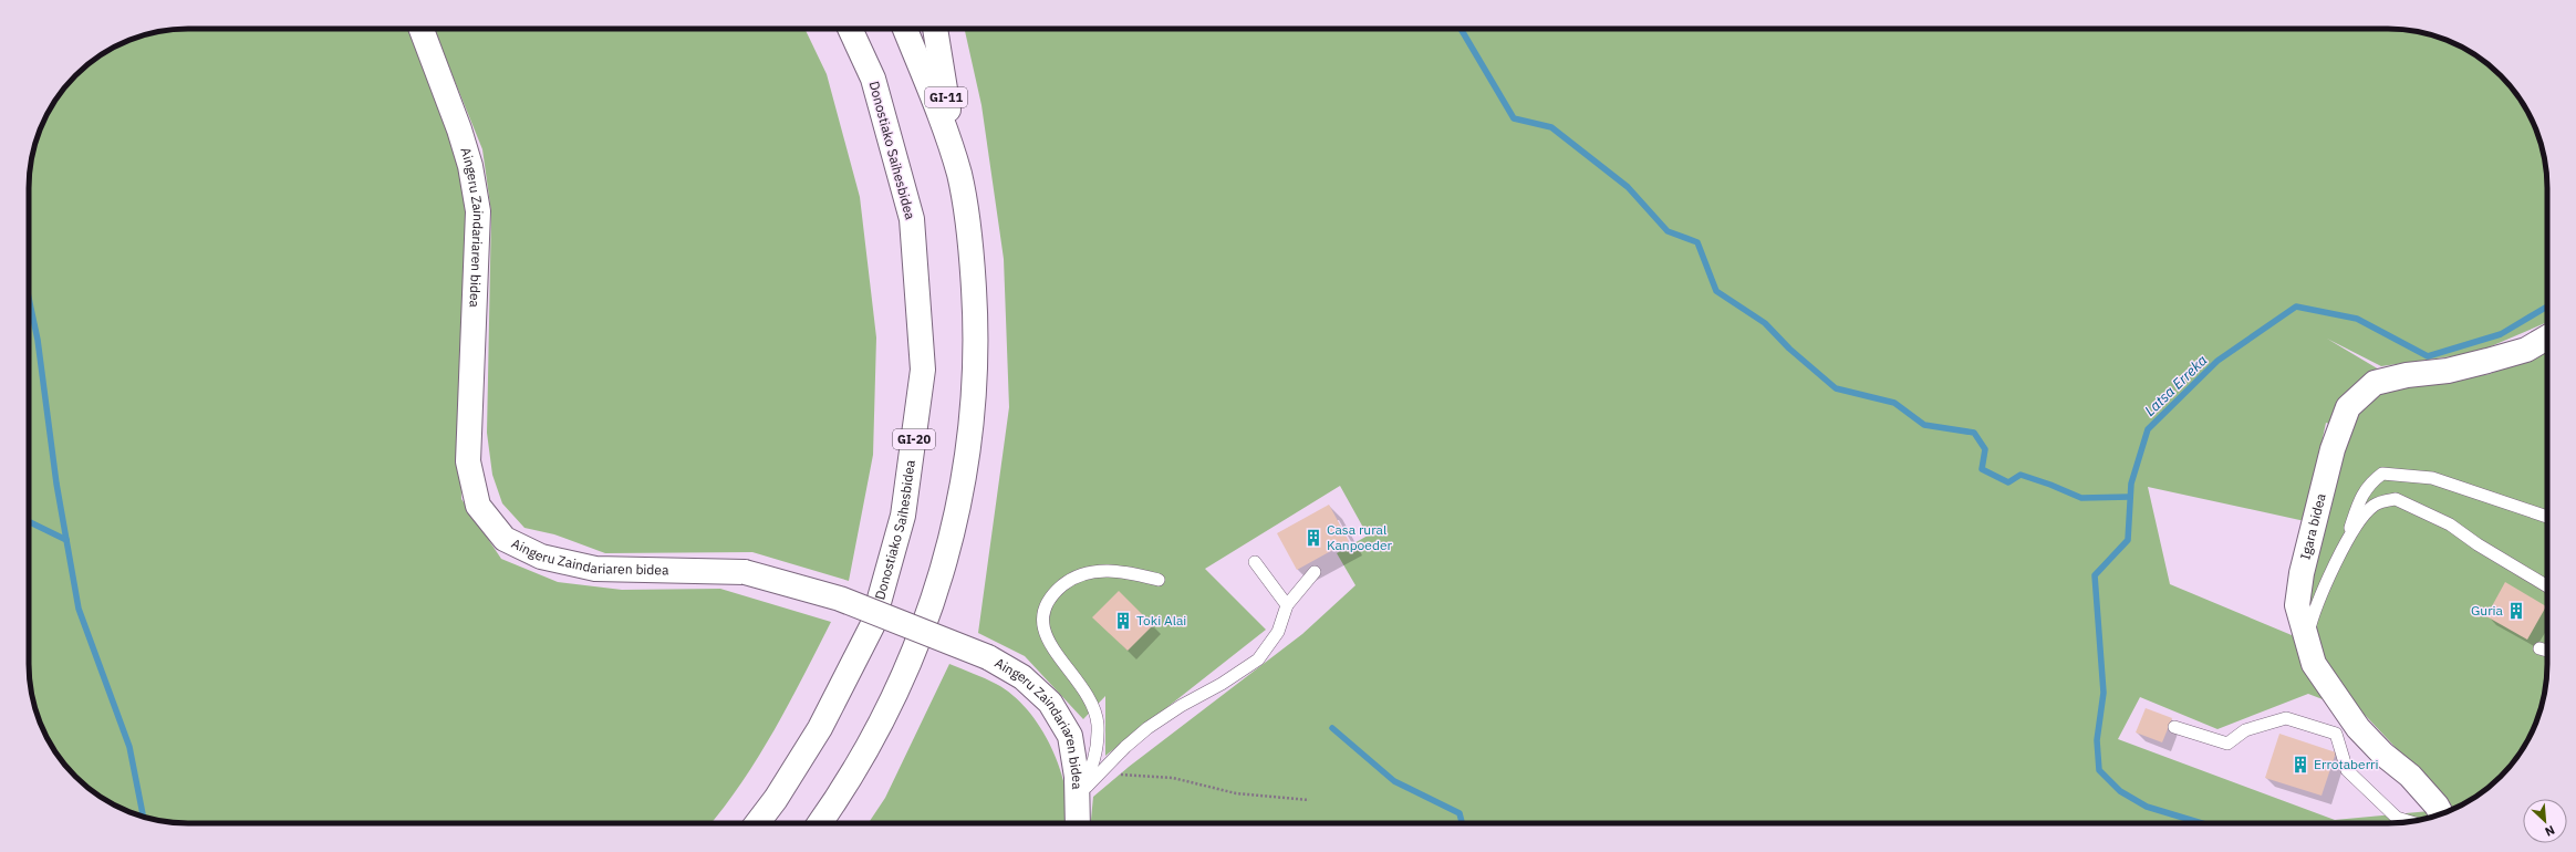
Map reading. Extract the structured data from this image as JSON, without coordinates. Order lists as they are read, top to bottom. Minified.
{"streets":{"main road":["GI-11","Donostiako Saihesbidea","Aingeru Zaindariaren bidea","GI-20","Igara bidea"]},"water":["Latsa Erreka"],"places":{"building":["Casa rural Kanpoeder","Guria","Toki Alai","Errotaberri"]},"north":"bottom right"}
